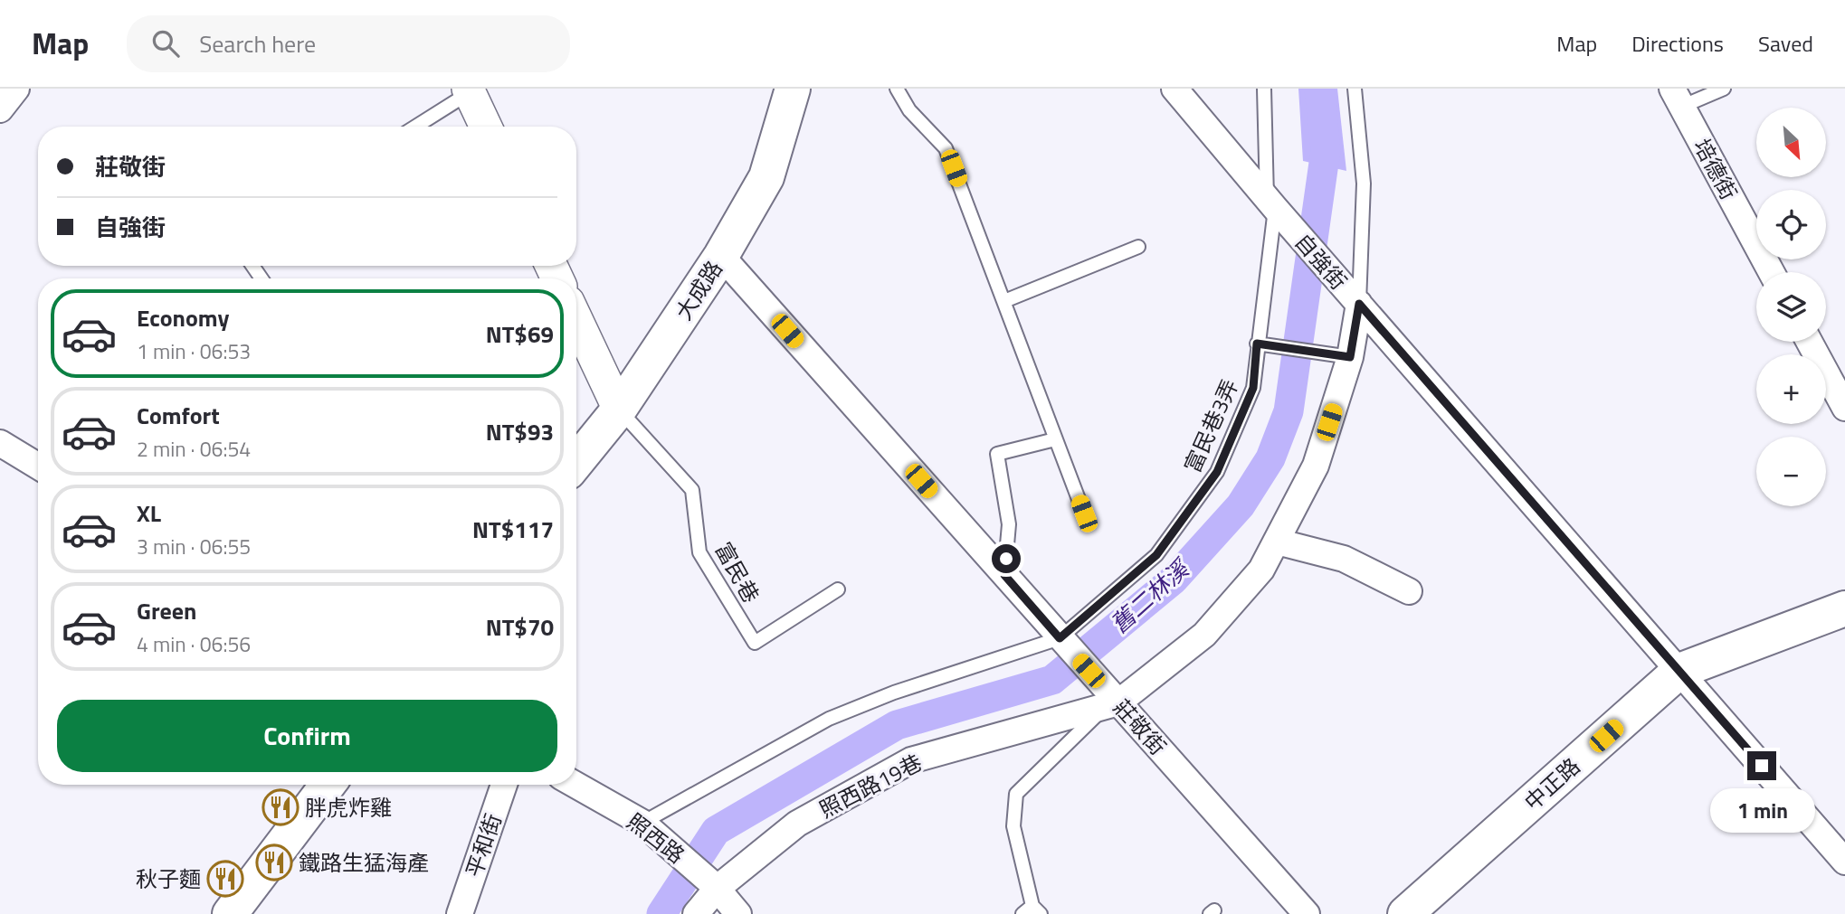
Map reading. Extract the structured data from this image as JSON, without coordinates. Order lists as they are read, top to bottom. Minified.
{"streets":{"main road":["大成路","中正路"],"street":["培德街","自強街","莊敬街","照西路19巷","照西路","平和街"],"lane":["富民巷3弄","富民巷"]},"crossings":[["自強街","富民巷3弄"],["自強街","中正路"],["大成路","富民巷"],["大成路","莊敬街"],["富民巷3弄","莊敬街"],["莊敬街","照西路19巷"],["照西路19巷","照西路"]],"water":["舊二林溪"],"places":{"restaurant":["胖虎炸雞","鐵路生猛海產","秋子麵"]},"north":"bottom right","page":{"header":"Map","search":"Search here","nav":["Map","Directions","Saved"],"map_buttons":["+","−"],"banner":["莊敬街","自強街"],"list":[{"name":"Economy","note":"1 min · 06:53","value":"NT$69"},{"name":"Comfort","note":"2 min · 06:54","value":"NT$93"},{"name":"XL","note":"3 min · 06:55","value":"NT$117"},{"name":"Green","note":"4 min · 06:56","value":"NT$70"}],"buttons":"Confirm","bubble":"1 min"}}
